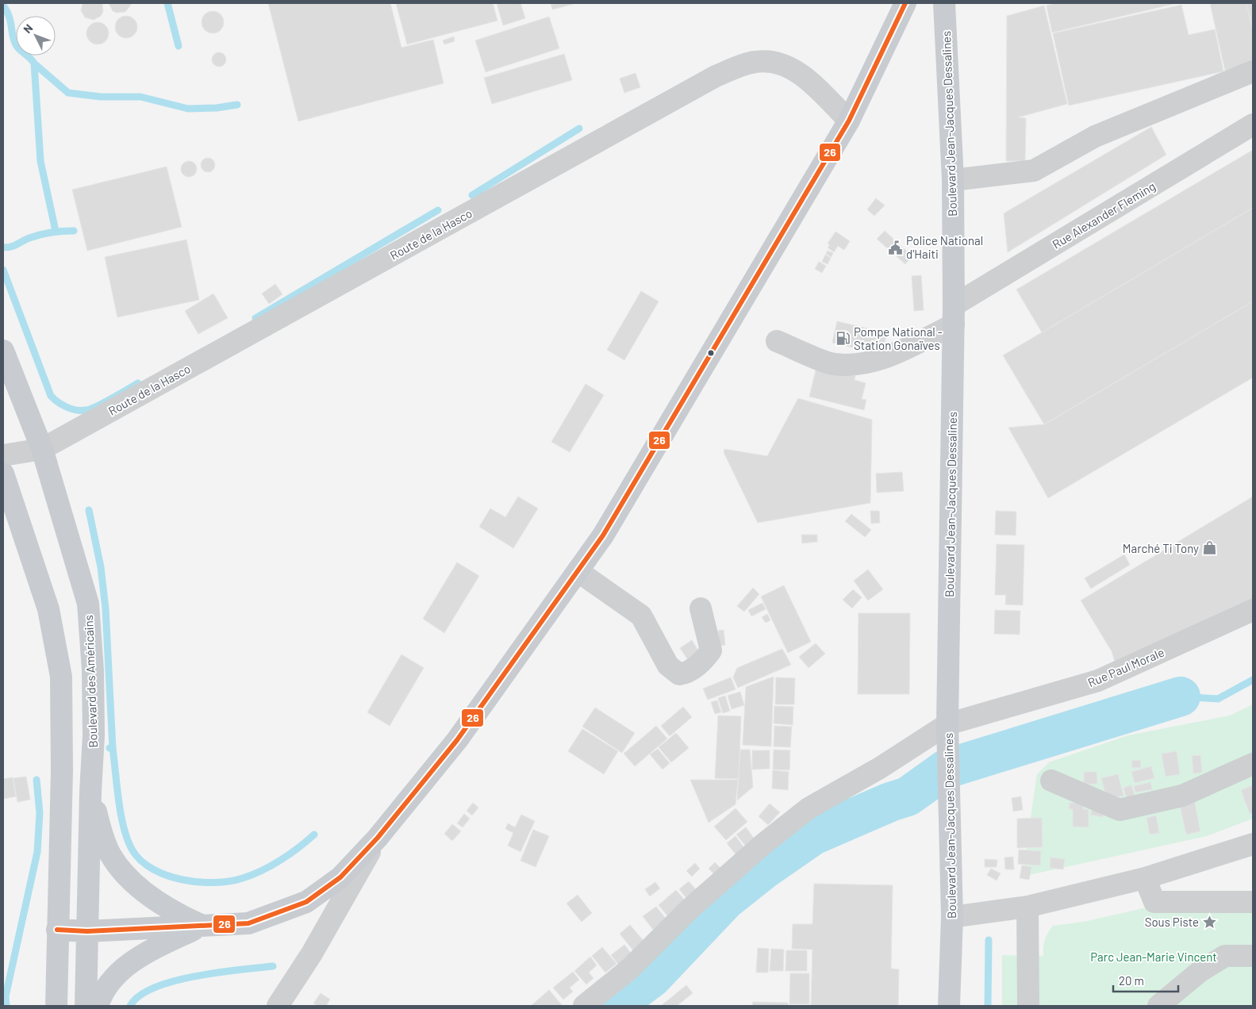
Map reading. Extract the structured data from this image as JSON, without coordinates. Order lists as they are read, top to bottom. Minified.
{"streets":{"main road":["Boulevard Jean-Jacques Dessalines","Boulevard des Américains"],"street":["Rue Alexander Fleming","Route de la Hasco","Rue Paul Morale"]},"crossings":[["Boulevard Jean-Jacques Dessalines","Rue Alexander Fleming"],["Boulevard Jean-Jacques Dessalines","Rue Paul Morale"],["Route de la Hasco","Boulevard des Américains"]],"parks":["Parc Jean-Marie Vincent"],"places":{"public building":["Police National d'Haiti"],"fuel station":["Pompe National - Station Gonaïves"],"shop":["Marché Ti Tony"],"place":["Sous Piste"]},"lines":["transit line 26"],"scale_bar":"20 m","north":"top left"}
